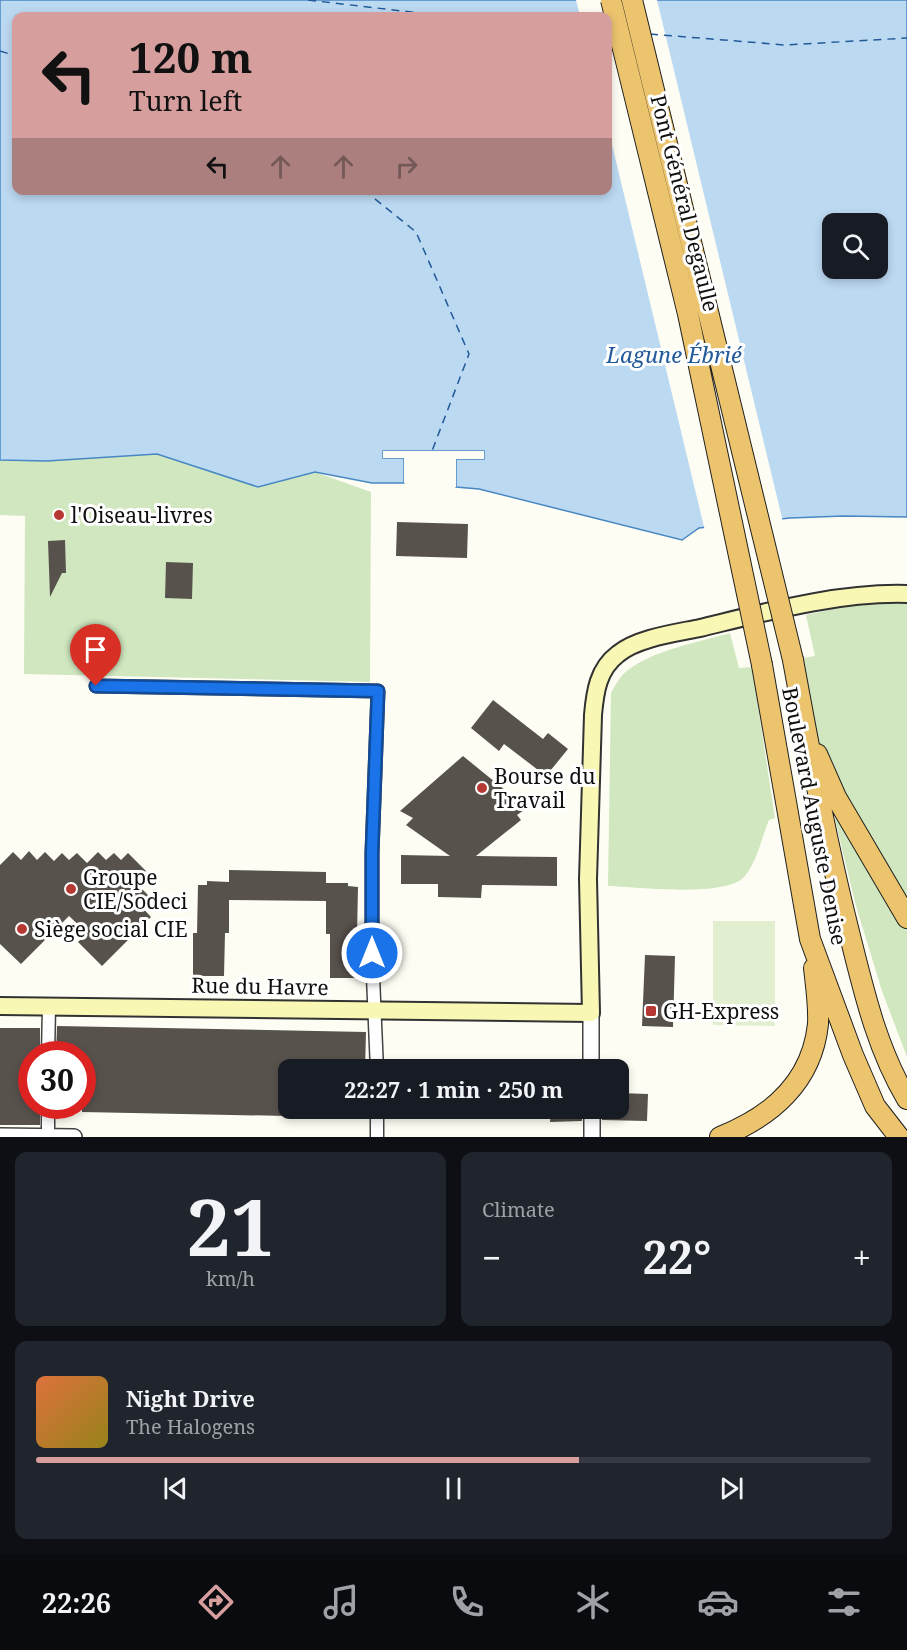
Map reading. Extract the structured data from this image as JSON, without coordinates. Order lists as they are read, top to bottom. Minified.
{"streets":{"highway":["Pont Général Degaulle","Boulevard Auguste Denise"],"main road":["Rue du Havre"]},"crossings":[["Pont Général Degaulle","Boulevard Auguste Denise"]],"water":["Lagune Ébrié"],"places":{"other":["l'Oiseau-livres","Bourse du Travail","Groupe CIE/Sodeci","Siège social CIE"],"transit":["GH-Express"]},"page":{"turn":["120 m","Turn left"],"limit":"30","trip":"22:27 · 1 min · 250 m","tile":[["21","km/h"],"Climate"],"heat":["−","22°","+"],"song":["Night Drive","The Halogens"],"tabs":"22:26"}}
